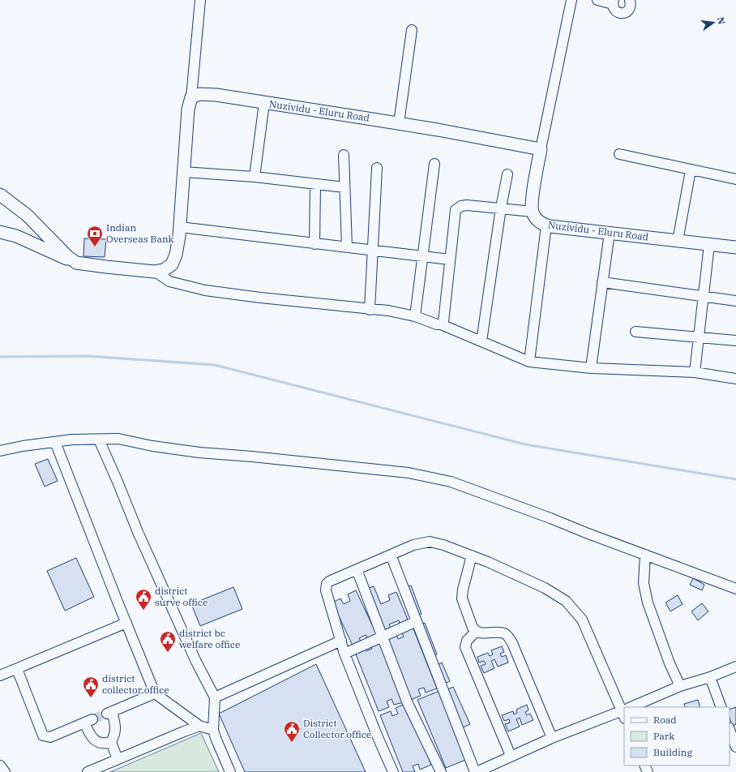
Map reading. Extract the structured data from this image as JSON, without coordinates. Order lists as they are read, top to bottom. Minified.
{"streets":{"main road":["Nuzividu - Eluru Road"]},"places":{"bank":["Indian Overseas Bank"],"public building":["district surve office","district bc welfare office","district collector office","District Collector office"]},"legend":["Road","Park","Building"],"north":"right"}
